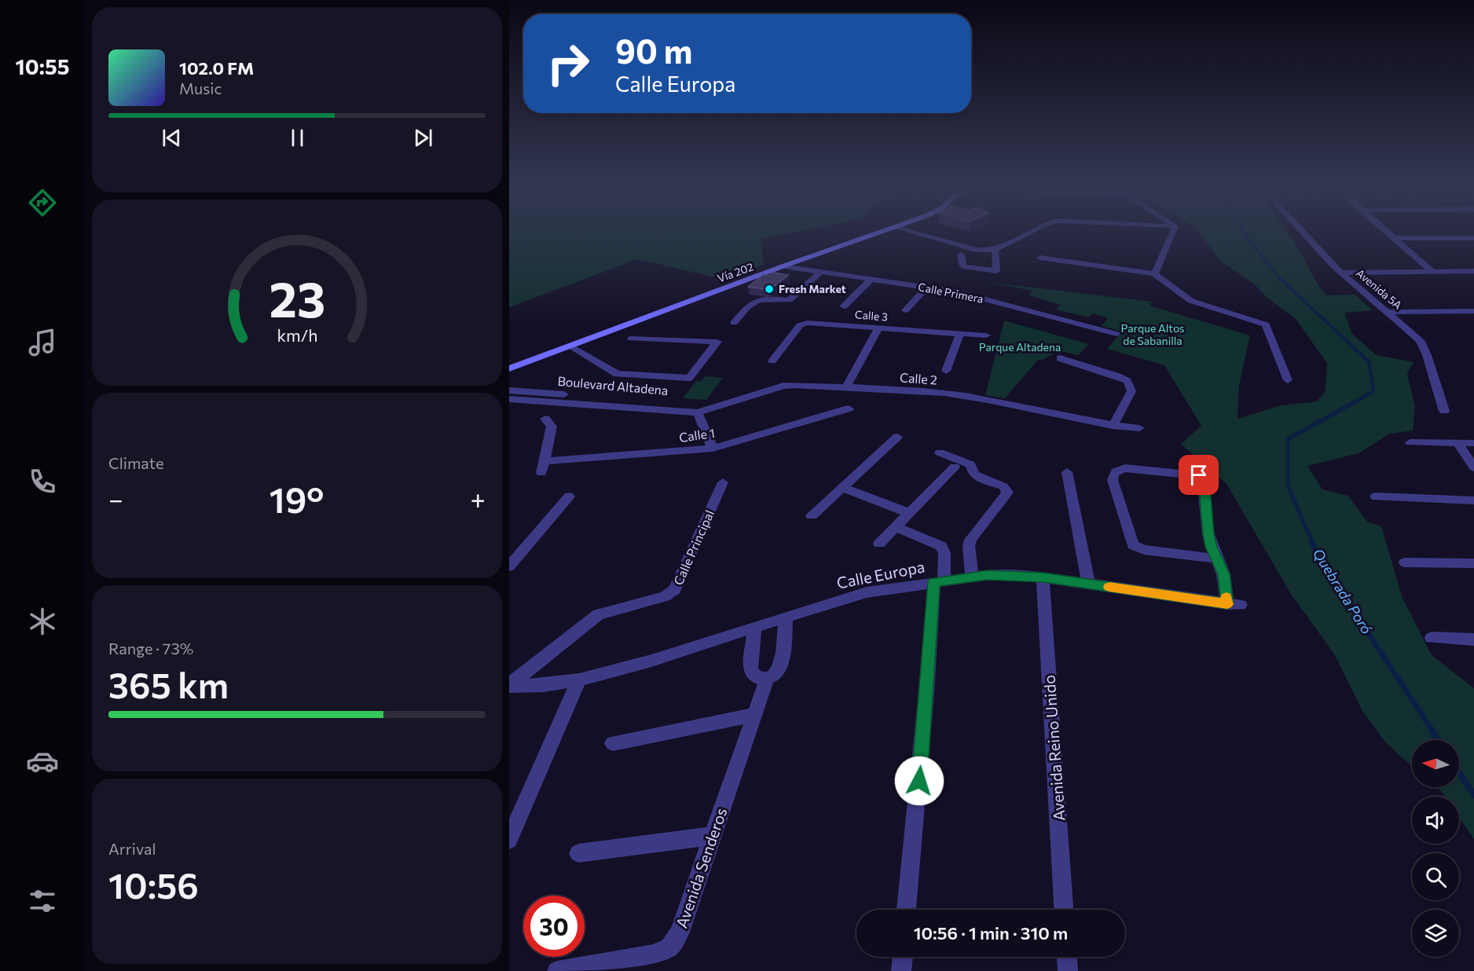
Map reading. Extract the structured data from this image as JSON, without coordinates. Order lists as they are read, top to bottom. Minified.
{"streets":{"main road":["Vía 202"],"street":["Avenida 5A","Calle Primera","Calle 3","Calle 2","Boulevard Altadena","Calle 1","Calle Principal","Calle Europa","Avenida Reino Unido","Avenida Senderos"]},"crossings":[["Vía 202","Calle Primera"],["Calle 2","Boulevard Altadena"],["Calle Principal","Calle Europa"],["Calle Europa","Avenida Reino Unido"],["Calle Europa","Avenida Senderos"]],"water":["Quebrada Poró"],"parks":["Parque Altos de Sabanilla","Parque Altadena"],"places":["Fresh Market"],"north":"left","page":{"tabs":"10:55","turn":["90 m","Calle Europa"],"song":["102.0 FM","Music"],"tile":["Climate",["Range · 73%","365 km"],["Arrival","10:56"]],"heat":["−","19°","+"],"limit":"30","trip":"10:56 · 1 min · 310 m","gauge":["23","km/h"]}}
